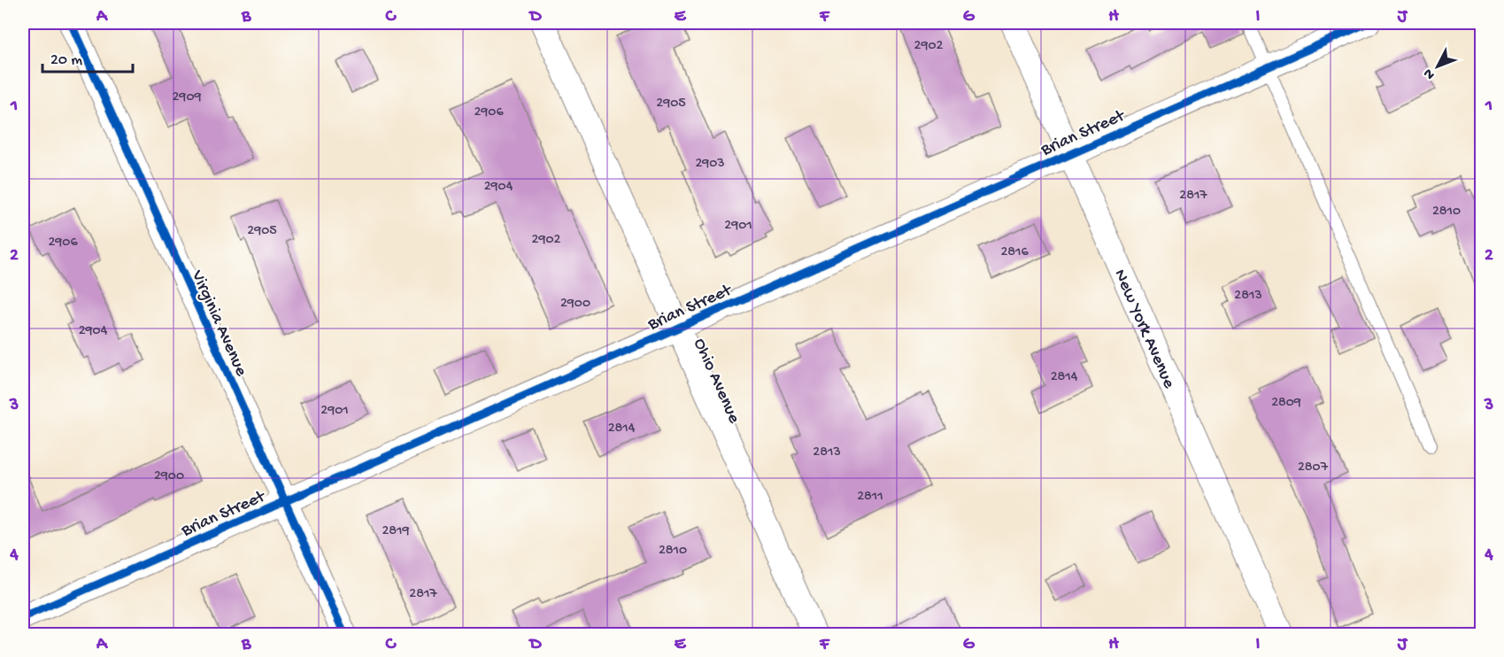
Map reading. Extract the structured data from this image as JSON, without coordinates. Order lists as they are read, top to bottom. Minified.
{"streets":{"street":["Brian Street","Virginia Avenue","New York Avenue","Ohio Avenue"]},"crossings":[["Brian Street","Virginia Avenue"],["Brian Street","New York Avenue"],["Brian Street","Ohio Avenue"]],"house_numbers":["2902","2909","2905","2906","2903","2904","2817","2810","2901","2905","2902","2906","2816","2813","2900","2904","2814","2809","2901","2814","2813","2807","2900","2811","2819","2810","2817"],"scale_bar":"20 m","north":"bottom left","grid":{"columns":["A","B","C","D","E","F","G","H","I","J"],"rows":["1","2","3","4"]}}
